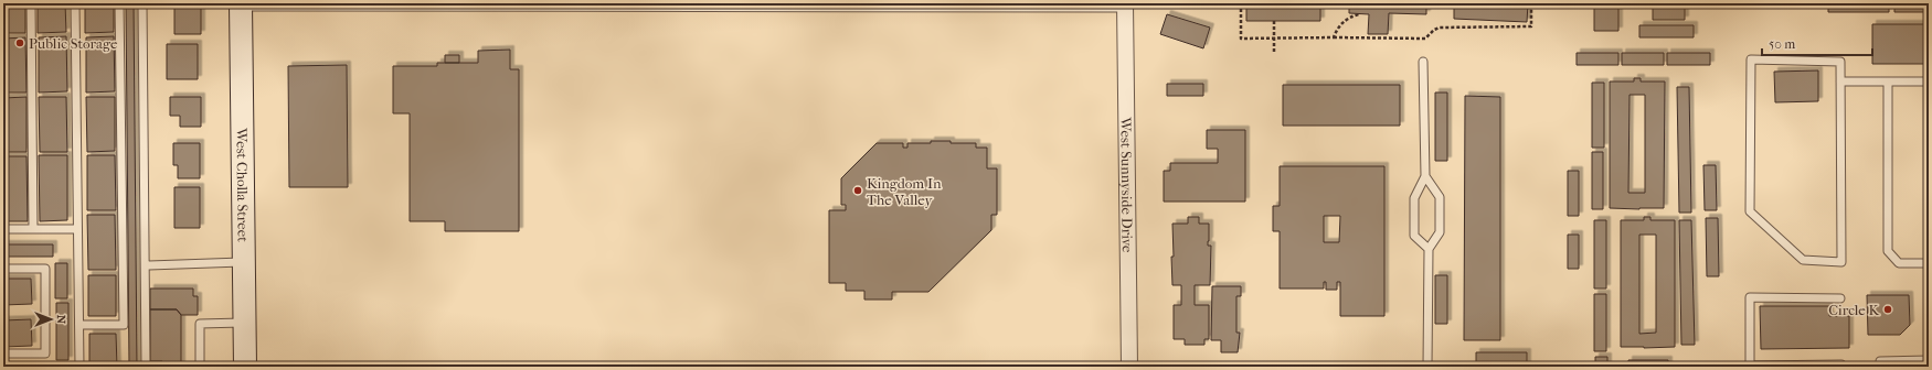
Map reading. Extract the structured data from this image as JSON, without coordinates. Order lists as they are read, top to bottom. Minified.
{"streets":{"street":["West Cholla Street","West Sunnyside Drive"]},"places":["Public Storage","Kingdom In The Valley","Circle K"],"scale_bar":"50 m","north":"right"}
